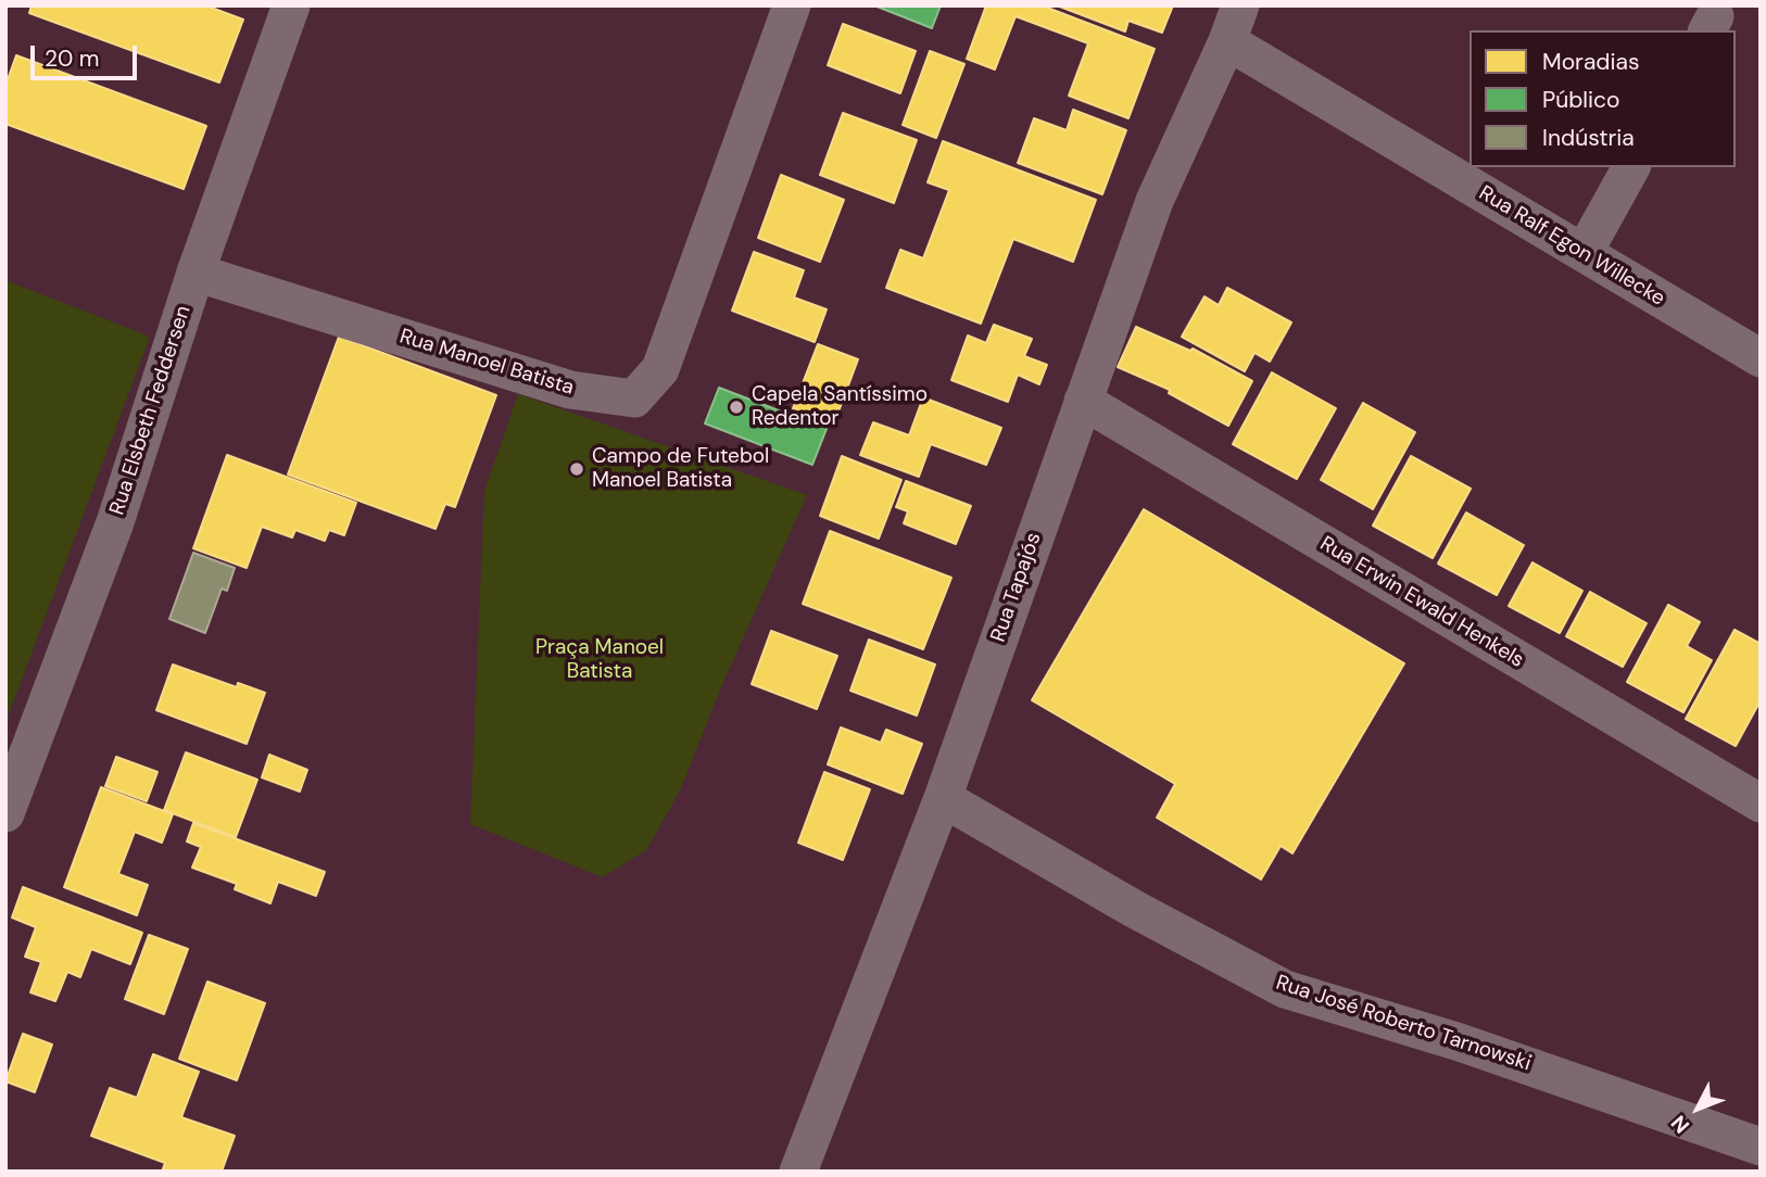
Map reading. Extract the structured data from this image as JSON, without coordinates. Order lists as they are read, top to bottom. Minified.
{"streets":{"street":["Rua Ralf Egon Willecke","Rua Manoel Batista","Rua Elsbeth Feddersen","Rua Tapajós","Rua Erwin Ewald Henkels","Rua José Roberto Tarnowski"]},"crossings":[["Rua Ralf Egon Willecke","Rua Tapajós"],["Rua Manoel Batista","Rua Elsbeth Feddersen"],["Rua Tapajós","Rua Erwin Ewald Henkels"],["Rua Tapajós","Rua José Roberto Tarnowski"]],"parks":["Praça Manoel Batista"],"places":["Capela Santíssimo Redentor","Campo de Futebol Manoel Batista"],"legend":["Moradias","Público","Indústria"],"scale_bar":"20 m","north":"bottom left"}
